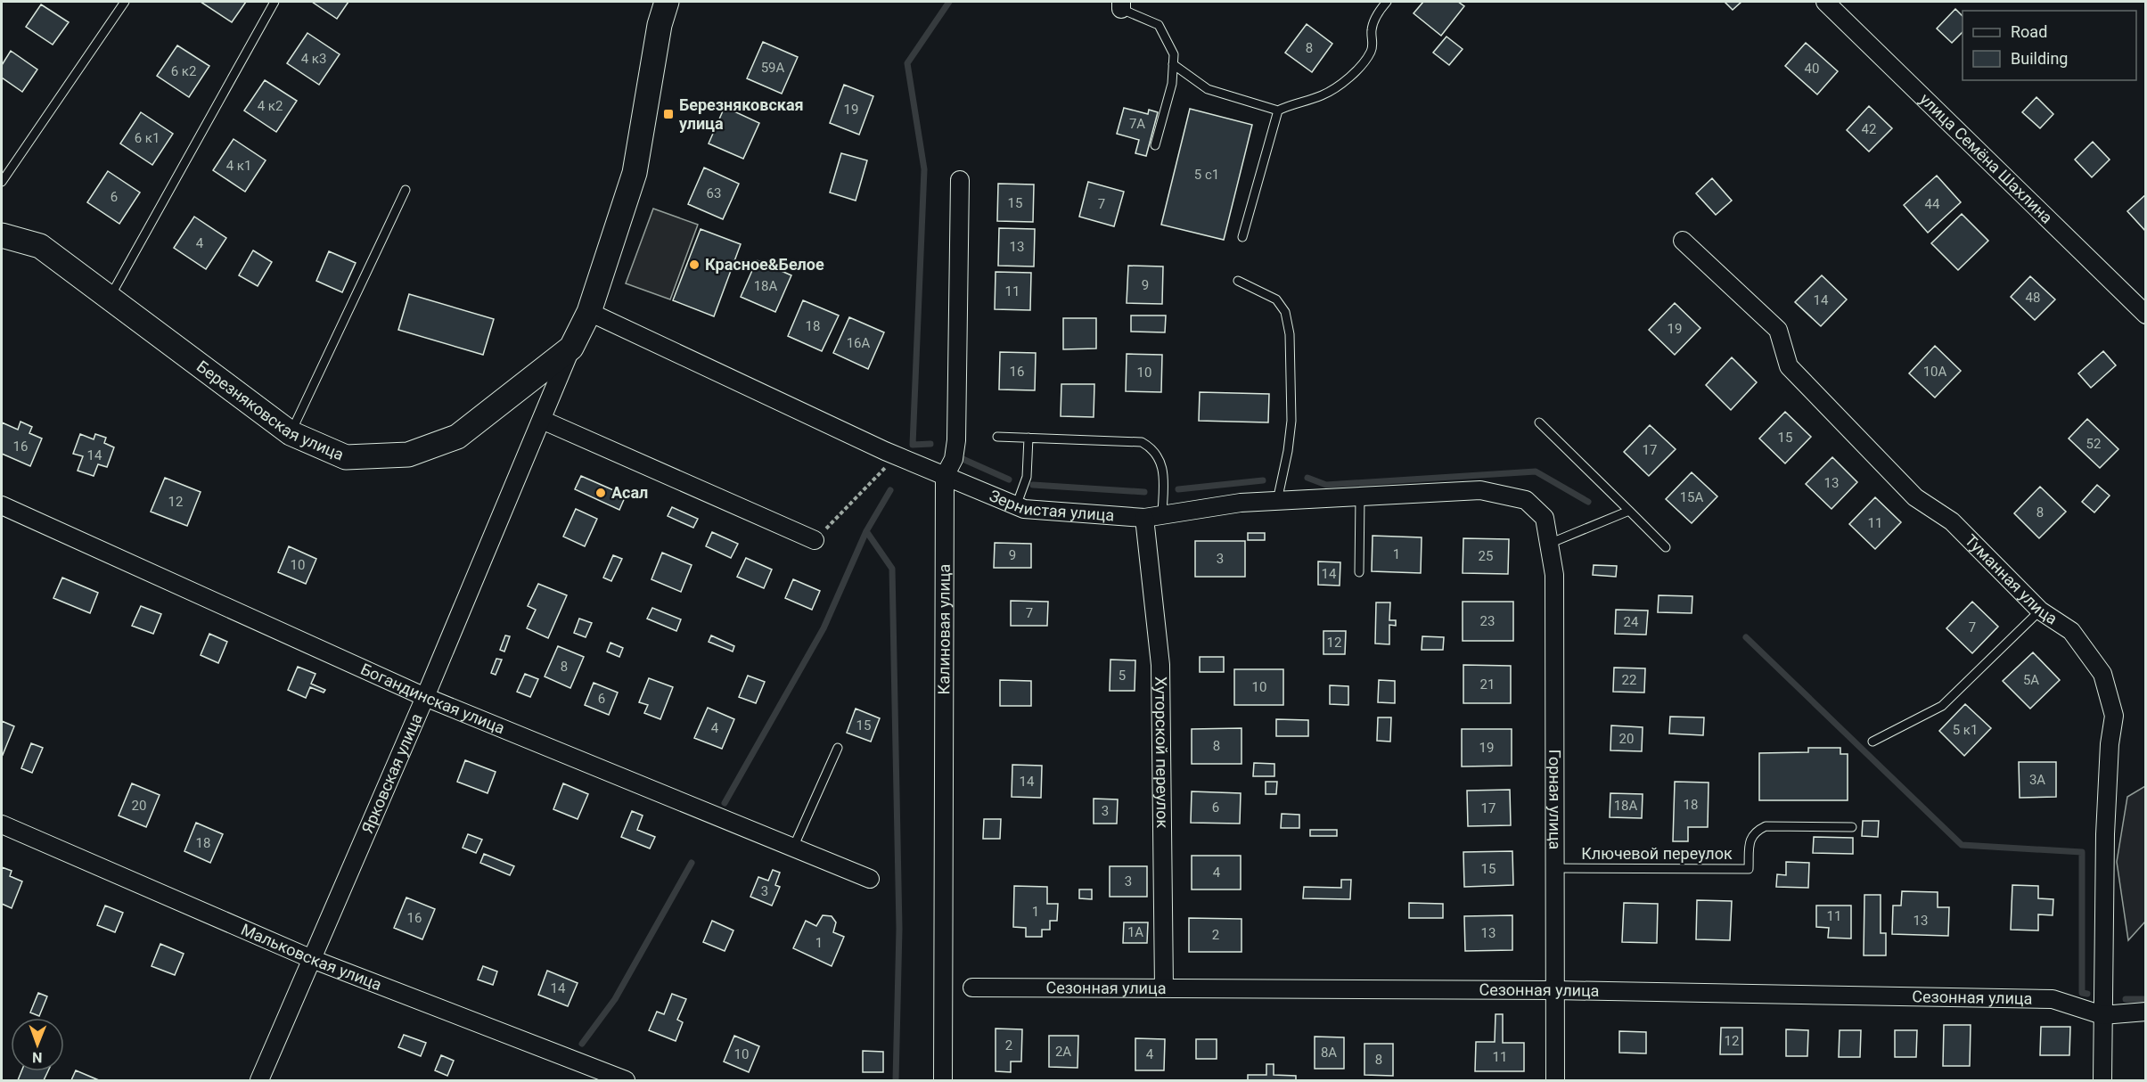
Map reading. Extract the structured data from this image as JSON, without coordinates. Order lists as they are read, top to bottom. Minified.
{"streets":{"street":["улица Семёна Шахлина","Березняковская улица","Зернистая улица","Туманная улица","Калиновая улица","Богандинская улица","Хуторской переулок","Ярковская улица","Горная улица","Мальковская улица","Сезонная улица"],"lane":["Ключевой переулок"]},"crossings":[["Березняковская улица","Зернистая улица"],["Березняковская улица","Ярковская улица"],["Зернистая улица","Калиновая улица"],["Зернистая улица","Хуторской переулок"],["Зернистая улица","Горная улица"],["Туманная улица","Сезонная улица"],["Богандинская улица","Ярковская улица"],["Хуторской переулок","Сезонная улица"],["Ярковская улица","Мальковская улица"],["Горная улица","Ключевой переулок"],["Горная улица","Сезонная улица"]],"places":{"transit":["Березняковская улица"],"other":["Красное&Белое","Асал"]},"house_numbers":["8","4 к3","59А","40","6 к2","4 к2","19","7А","42","6 к1","4 к1","5 с1","63","6","15","7","44","4","13","9","18А","11","48","14","18","19","16А","16","10А","10","15","52","16","17","14","13","15А","12","8","11","1","9","25","3","10","14","7","23","24","7","12","8","5","22","5А","21","10","6","15","4","5 к1","20","8","19","3А","14","18","20","18А","6","17","3","18","15","4","3","3","1","11","16","13","1А","13","2","1","14","12","2","2А","8А","10","4","11","8"],"legend":["Road","Building"],"north":"bottom"}
